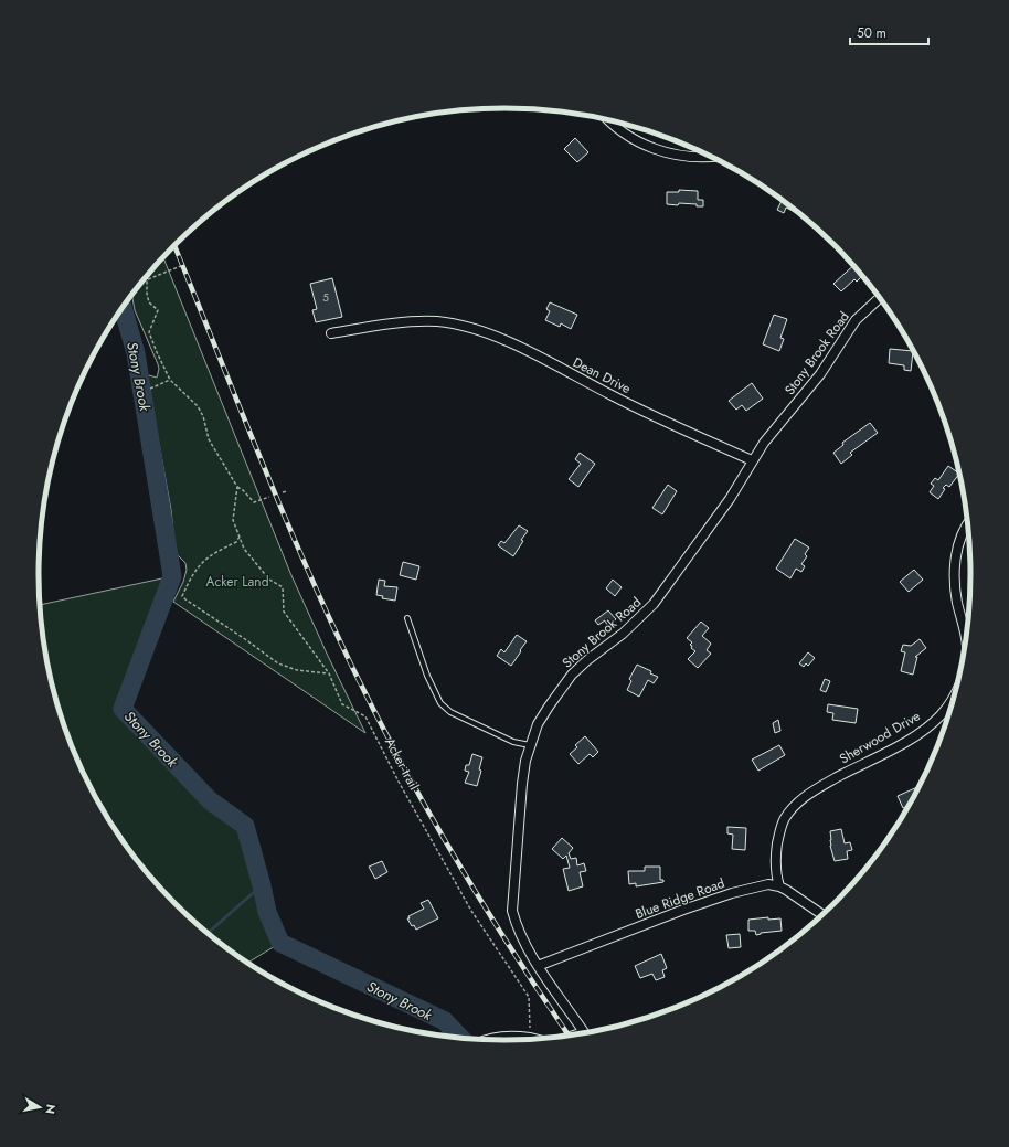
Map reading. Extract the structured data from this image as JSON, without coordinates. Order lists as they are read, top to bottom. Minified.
{"streets":{"street":["Stony Brook Road","Dean Drive","Sherwood Drive","Blue Ridge Road"],"path":["Acker trail"]},"crossings":[["Stony Brook Road","Dean Drive"],["Stony Brook Road","Acker trail"],["Stony Brook Road","Blue Ridge Road"],["Sherwood Drive","Blue Ridge Road"]],"water":["Stony Brook"],"parks":["Acker Land"],"house_numbers":["5"],"scale_bar":"50 m","north":"right"}
